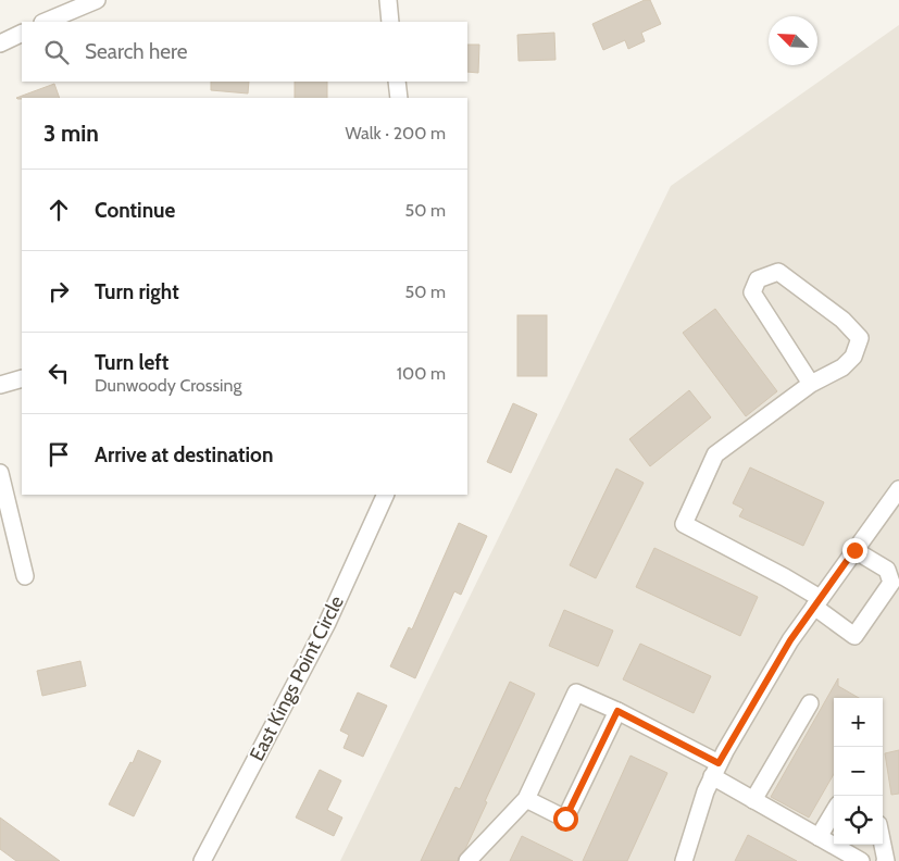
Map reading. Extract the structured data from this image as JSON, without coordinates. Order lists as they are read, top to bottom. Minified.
{"streets":{"street":["East Kings Point Circle"]},"north":"top left","page":{"search":"Search here","heading":["3 min","Walk · 200 m"],"list":[["Continue","50 m"],["Turn right","50 m"],["Turn left","Dunwoody Crossing","100 m"],"Arrive at destination"],"map_buttons":["+","−"]}}
